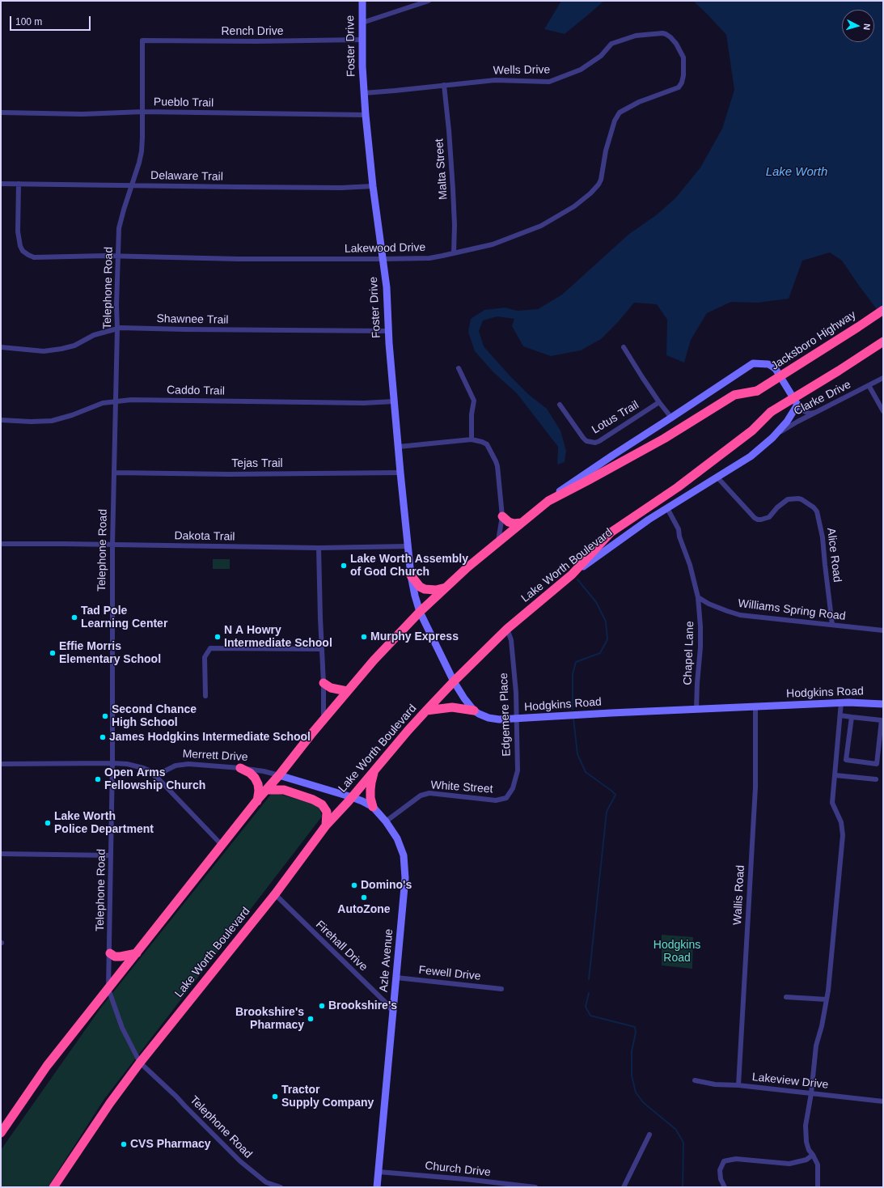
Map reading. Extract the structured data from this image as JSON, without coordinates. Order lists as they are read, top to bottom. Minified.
{"streets":{"highway":["Jacksboro Highway","Lake Worth Boulevard"],"street":["Rench Drive","Foster Drive","Wells Drive","Pueblo Trail","Malta Street","Delaware Trail","Lakewood Drive","Telephone Road","Shawnee Trail","Caddo Trail","Clarke Drive","Lotus Trail","Tejas Trail","Dakota Trail","Alice Road","Williams Spring Road","Chapel Lane","Hodgkins Road","Edgemere Place","Merrett Drive","White Street","Wallis Road","Firehall Drive","Azle Avenue","Fewell Drive","Lakeview Drive","Church Drive"]},"crossings":[["Rench Drive","Foster Drive"],["Rench Drive","Telephone Road"],["Foster Drive","Wells Drive"],["Foster Drive","Pueblo Trail"],["Foster Drive","Delaware Trail"],["Foster Drive","Lakewood Drive"],["Foster Drive","Shawnee Trail"],["Foster Drive","Caddo Trail"],["Foster Drive","Tejas Trail"],["Foster Drive","Dakota Trail"],["Foster Drive","Hodgkins Road"],["Wells Drive","Malta Street"],["Wells Drive","Lakewood Drive"],["Pueblo Trail","Telephone Road"],["Malta Street","Lakewood Drive"],["Delaware Trail","Lakewood Drive"],["Delaware Trail","Telephone Road"],["Lakewood Drive","Telephone Road"],["Telephone Road","Shawnee Trail"],["Telephone Road","Caddo Trail"],["Telephone Road","Tejas Trail"],["Telephone Road","Dakota Trail"],["Telephone Road","Lake Worth Boulevard"],["Clarke Drive","Lake Worth Boulevard"],["Alice Road","Lake Worth Boulevard"],["Alice Road","Williams Spring Road"],["Lake Worth Boulevard","Hodgkins Road"],["Lake Worth Boulevard","Edgemere Place"],["Lake Worth Boulevard","Merrett Drive"],["Lake Worth Boulevard","Firehall Drive"],["Lake Worth Boulevard","Azle Avenue"],["Williams Spring Road","Chapel Lane"],["Chapel Lane","Hodgkins Road"],["Hodgkins Road","Edgemere Place"],["Hodgkins Road","Wallis Road"],["Edgemere Place","White Street"],["Merrett Drive","Azle Avenue"],["White Street","Azle Avenue"],["Wallis Road","Lakeview Drive"],["Firehall Drive","Azle Avenue"],["Azle Avenue","Fewell Drive"],["Azle Avenue","Church Drive"]],"water":["Lake Worth"],"parks":["Hodgkins Road"],"places":["Lake Worth Assembly of God Church","Tad Pole Learning Center","N A Howry Intermediate School","Murphy Express","Effie Morris Elementary School","Second Chance High School","James Hodgkins Intermediate School","Open Arms Fellowship Church","Lake Worth Police Department","Domino's","AutoZone","Brookshire's","Brookshire's Pharmacy","Tractor Supply Company","CVS Pharmacy"],"scale_bar":"100 m","north":"right"}
